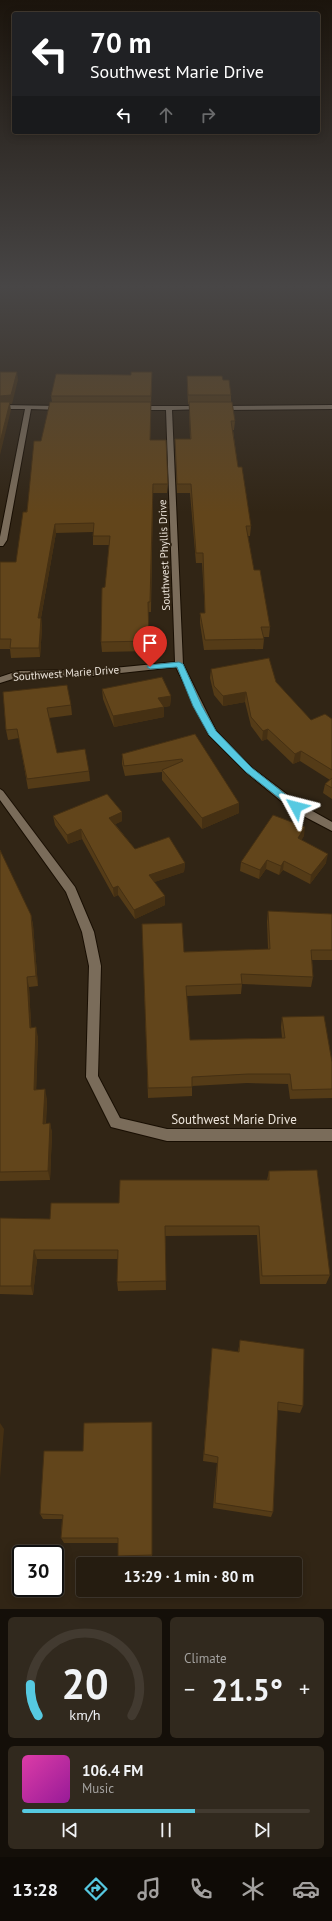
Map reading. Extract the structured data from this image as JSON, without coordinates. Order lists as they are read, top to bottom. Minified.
{"streets":{"street":["Southwest Phyllis Drive","Southwest Marie Drive"]},"crossings":[["Southwest Phyllis Drive","Southwest Marie Drive"]],"page":{"turn":["70 m","Southwest Marie Drive"],"limit":"30","trip":"13:29 · 1 min · 80 m","tile":"Climate","heat":["−","21.5°","+"],"song":["106.4 FM","Music"],"tabs":"13:28","gauge":["20","km/h"]}}
